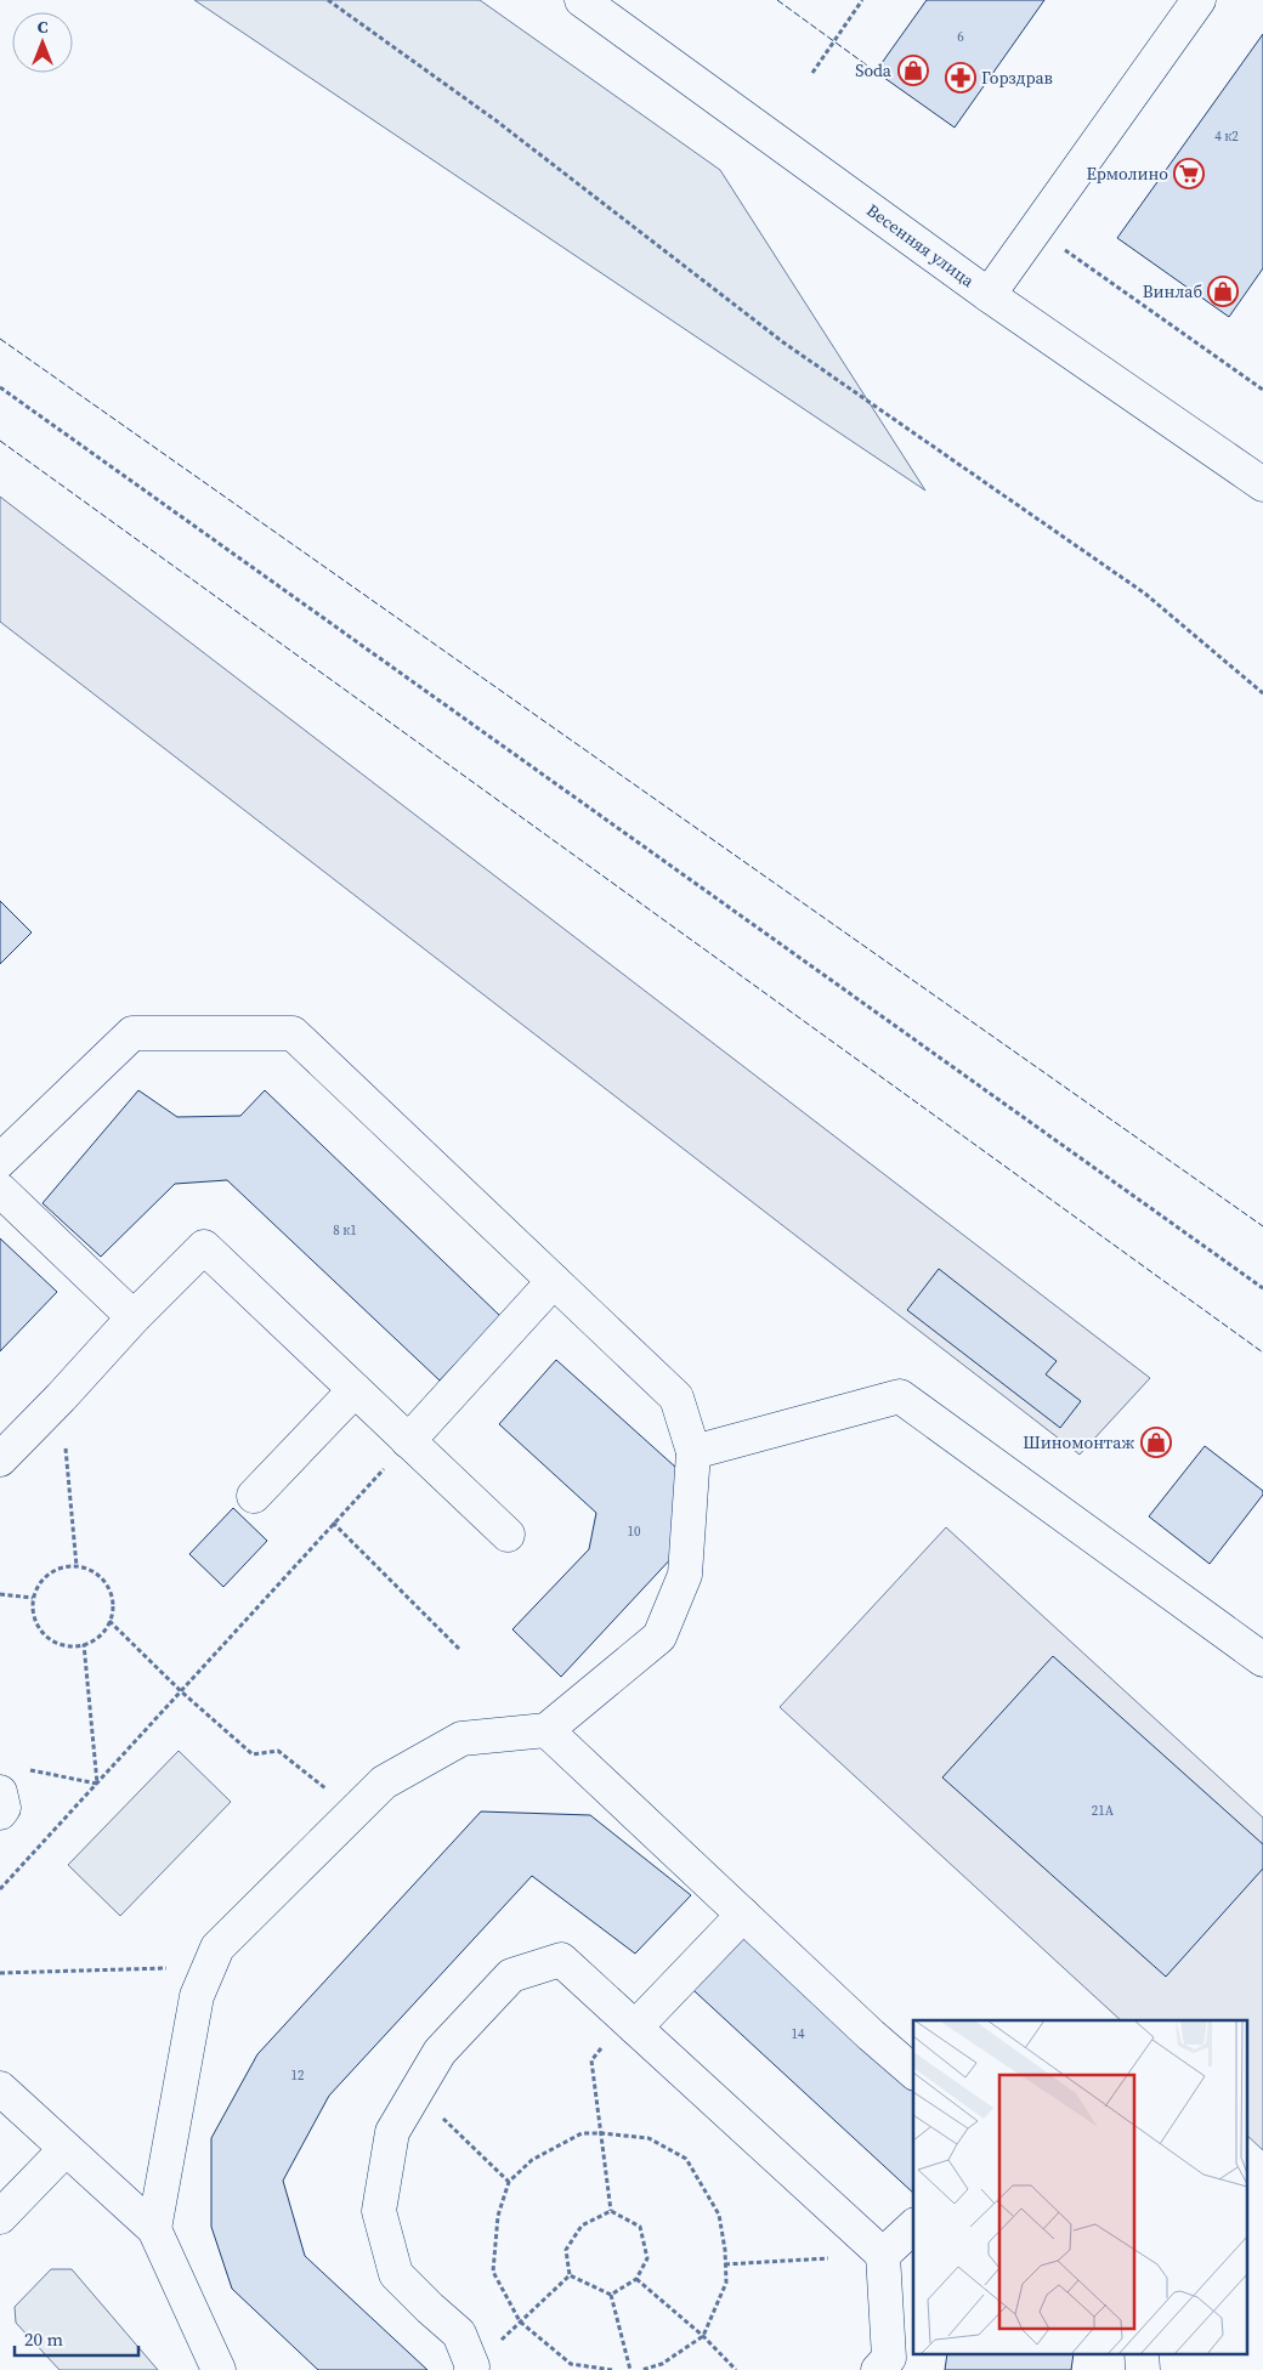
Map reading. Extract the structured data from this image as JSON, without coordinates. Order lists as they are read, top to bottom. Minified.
{"streets":{"street":["Весенняя улица"]},"places":{"shop":["Soda","Винлаб","Шиномонтаж"],"pharmacy":["Горздрав"],"supermarket":["Ермолино"]},"house_numbers":["6","4 к2","8 к1","10","21А","14","12"],"scale_bar":"20 m","north":"top"}
